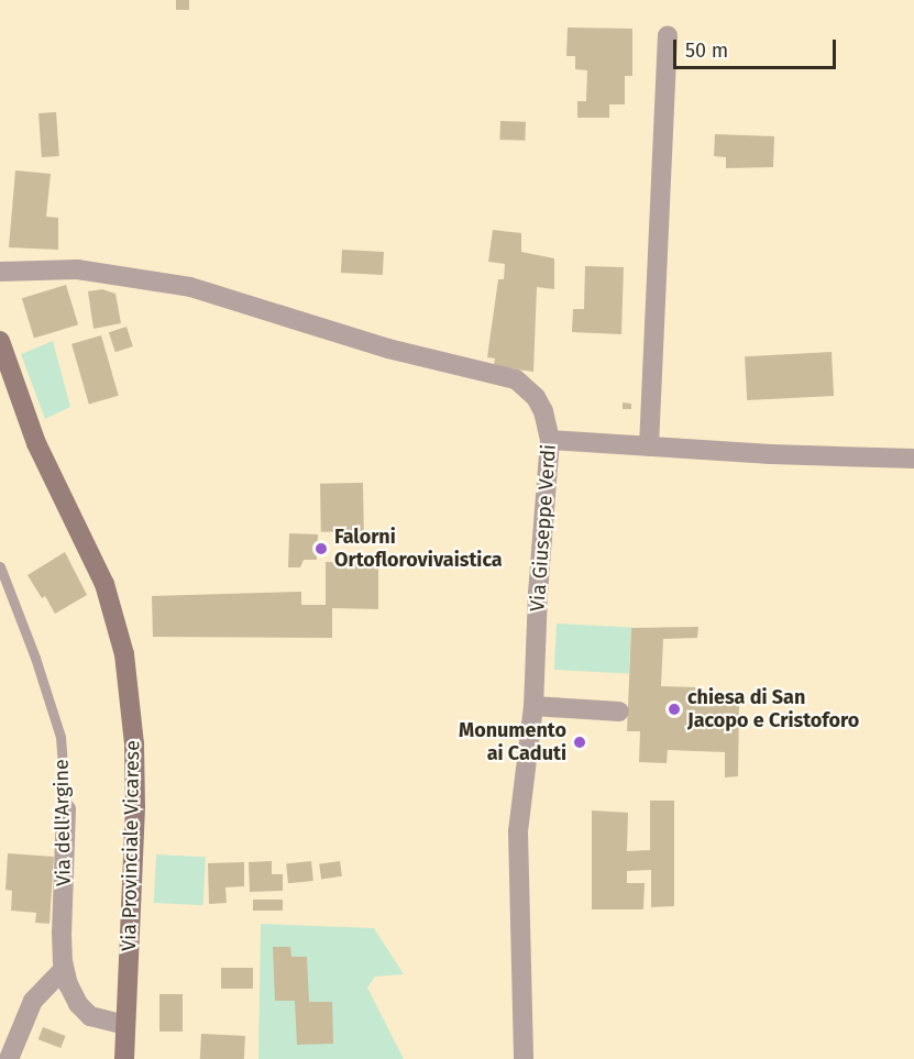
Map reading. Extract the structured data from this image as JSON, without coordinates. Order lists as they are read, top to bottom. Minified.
{"streets":{"main road":["Via Provinciale Vicarese"],"street":["Via Giuseppe Verdi","Via dell'Argine"]},"crossings":[["Via dell'Argine","Via Provinciale Vicarese"]],"places":["Falorni Ortoflorovivaistica","chiesa di San Jacopo e Cristoforo","Monumento ai Caduti"],"scale_bar":"50 m"}
